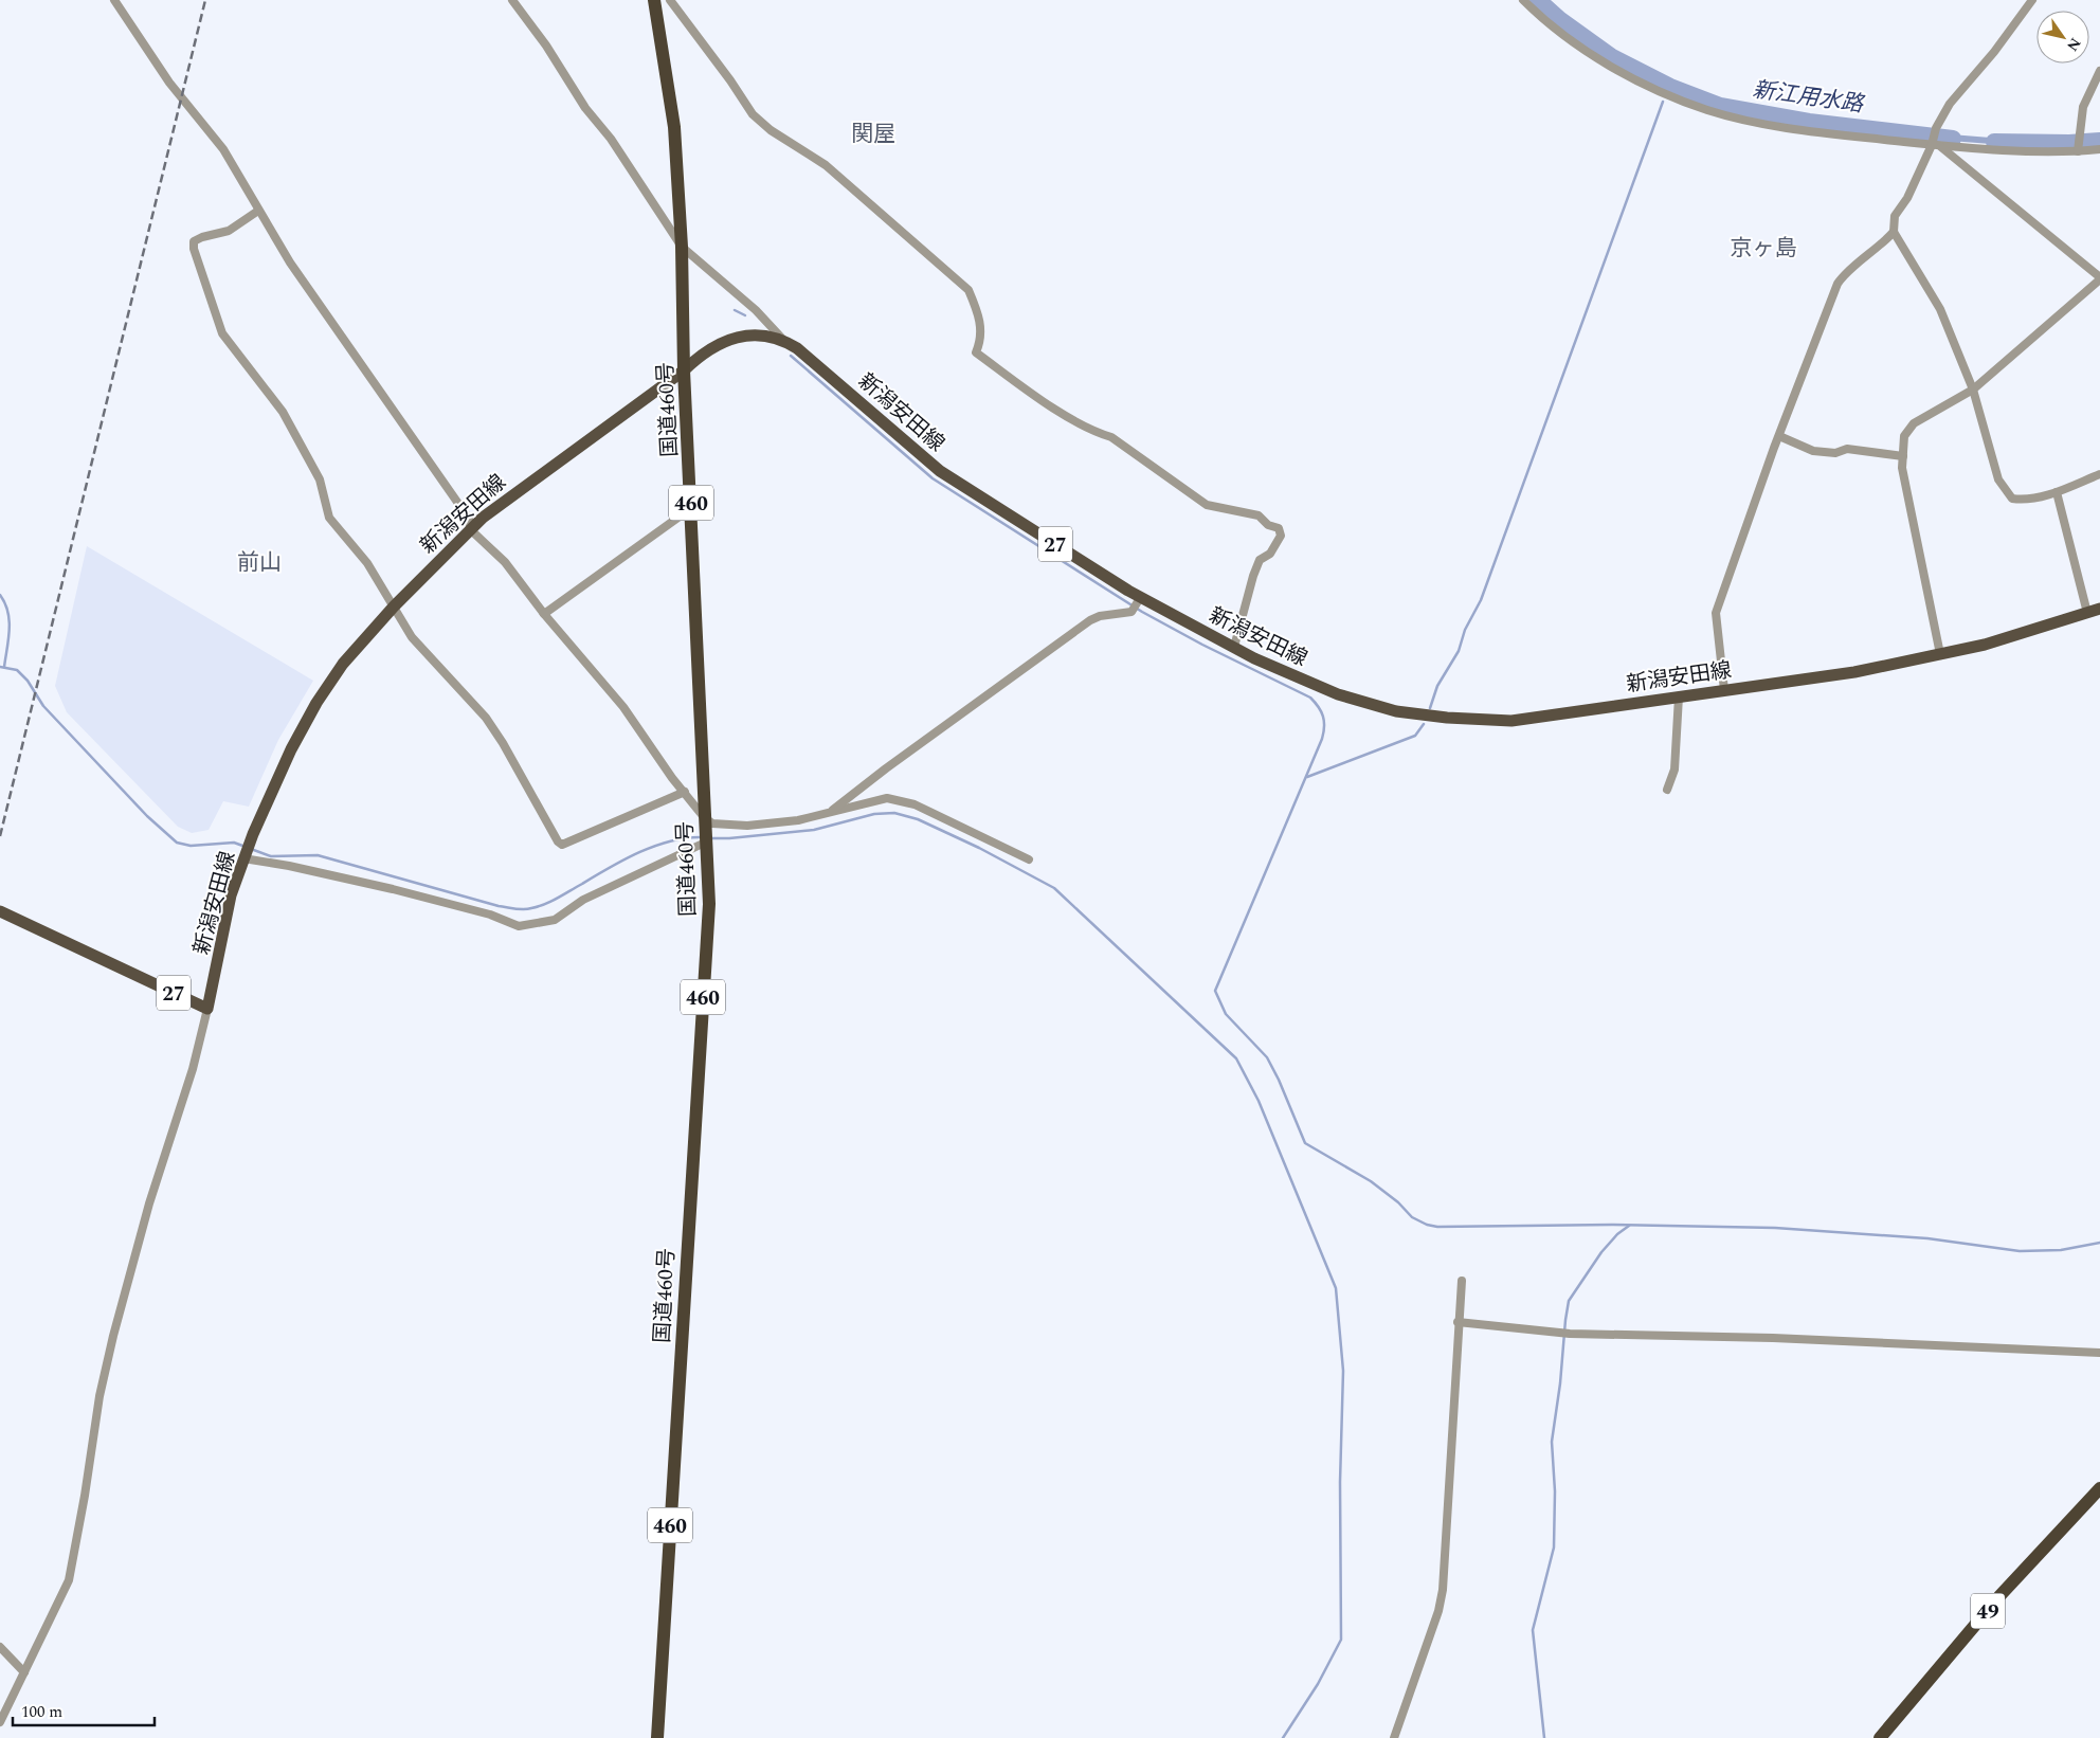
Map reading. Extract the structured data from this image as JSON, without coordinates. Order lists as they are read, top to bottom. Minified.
{"streets":{"highway":["国道460号","460","49"],"main road":["新潟安田線","27"]},"crossings":[["国道460号","新潟安田線"],["新潟安田線","27"]],"districts":["関屋","京ヶ島","前山"],"water":["新江用水路"],"scale_bar":"100 m","north":"bottom right"}
